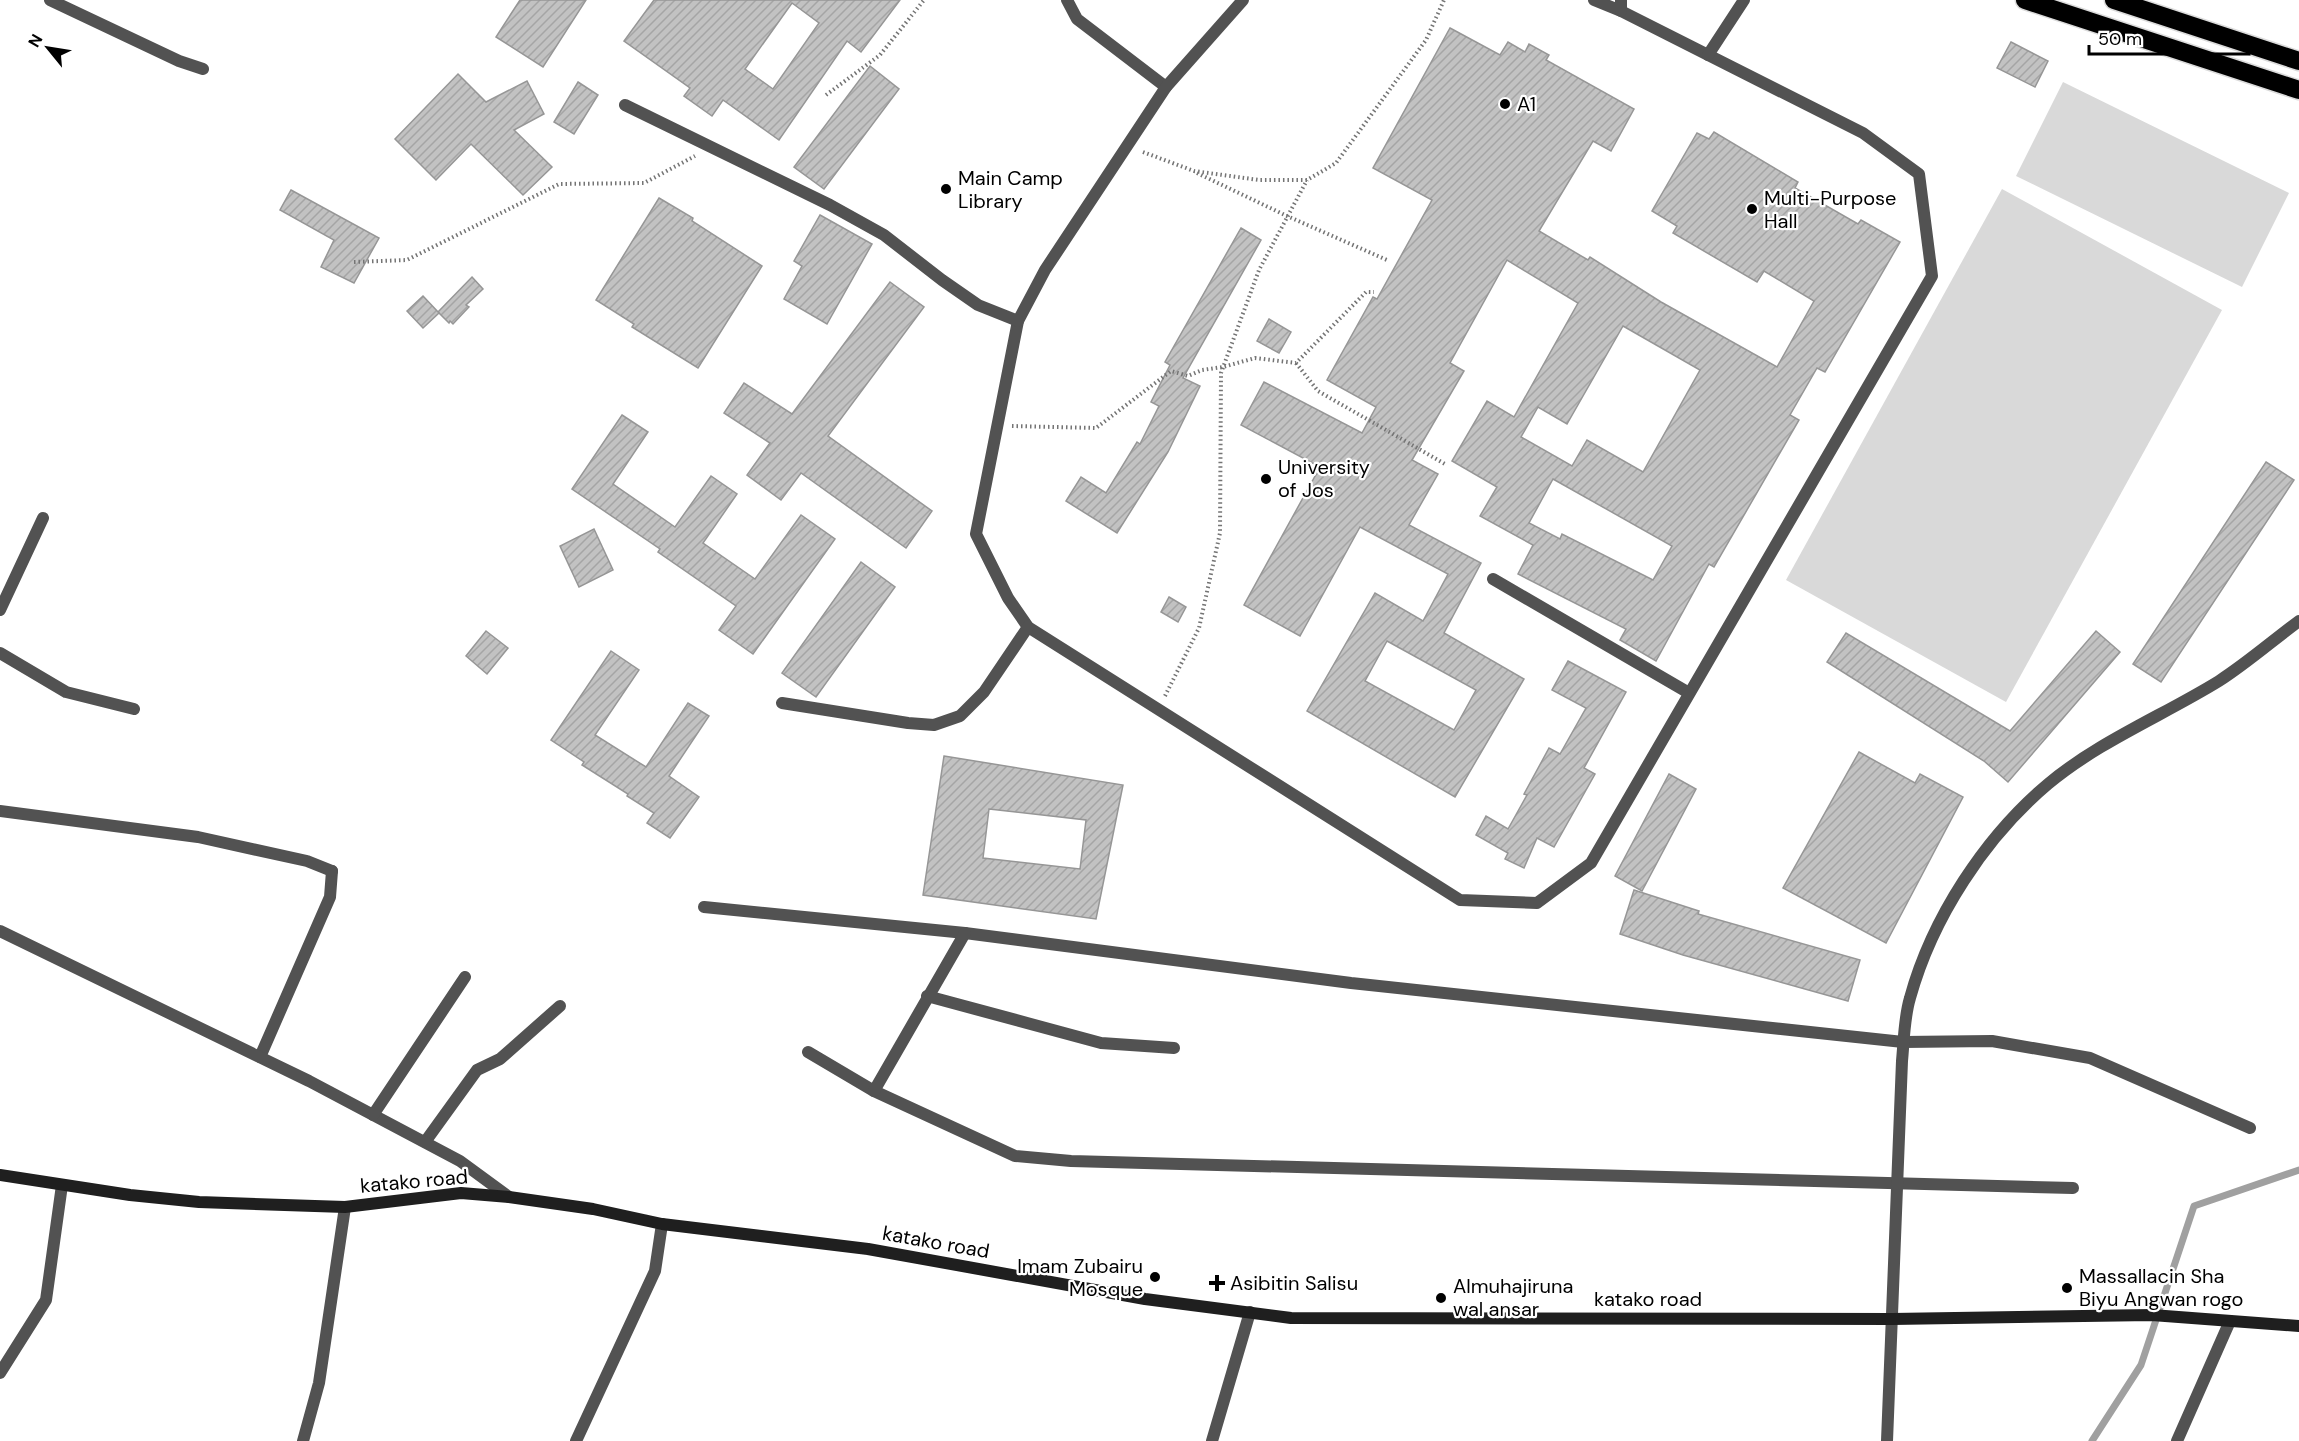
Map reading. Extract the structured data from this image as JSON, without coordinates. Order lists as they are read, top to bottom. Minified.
{"streets":{"street":["katako road"]},"places":{"other":["A1","Main Camp Library","Multi-Purpose Hall","University of Jos","Imam Zubairu Mosque","Massallacin Sha Biyu Angwan rogo","Almuhajiruna wal ansar"],"health":["Asibitin Salisu"]},"scale_bar":"50 m","north":"top left"}
